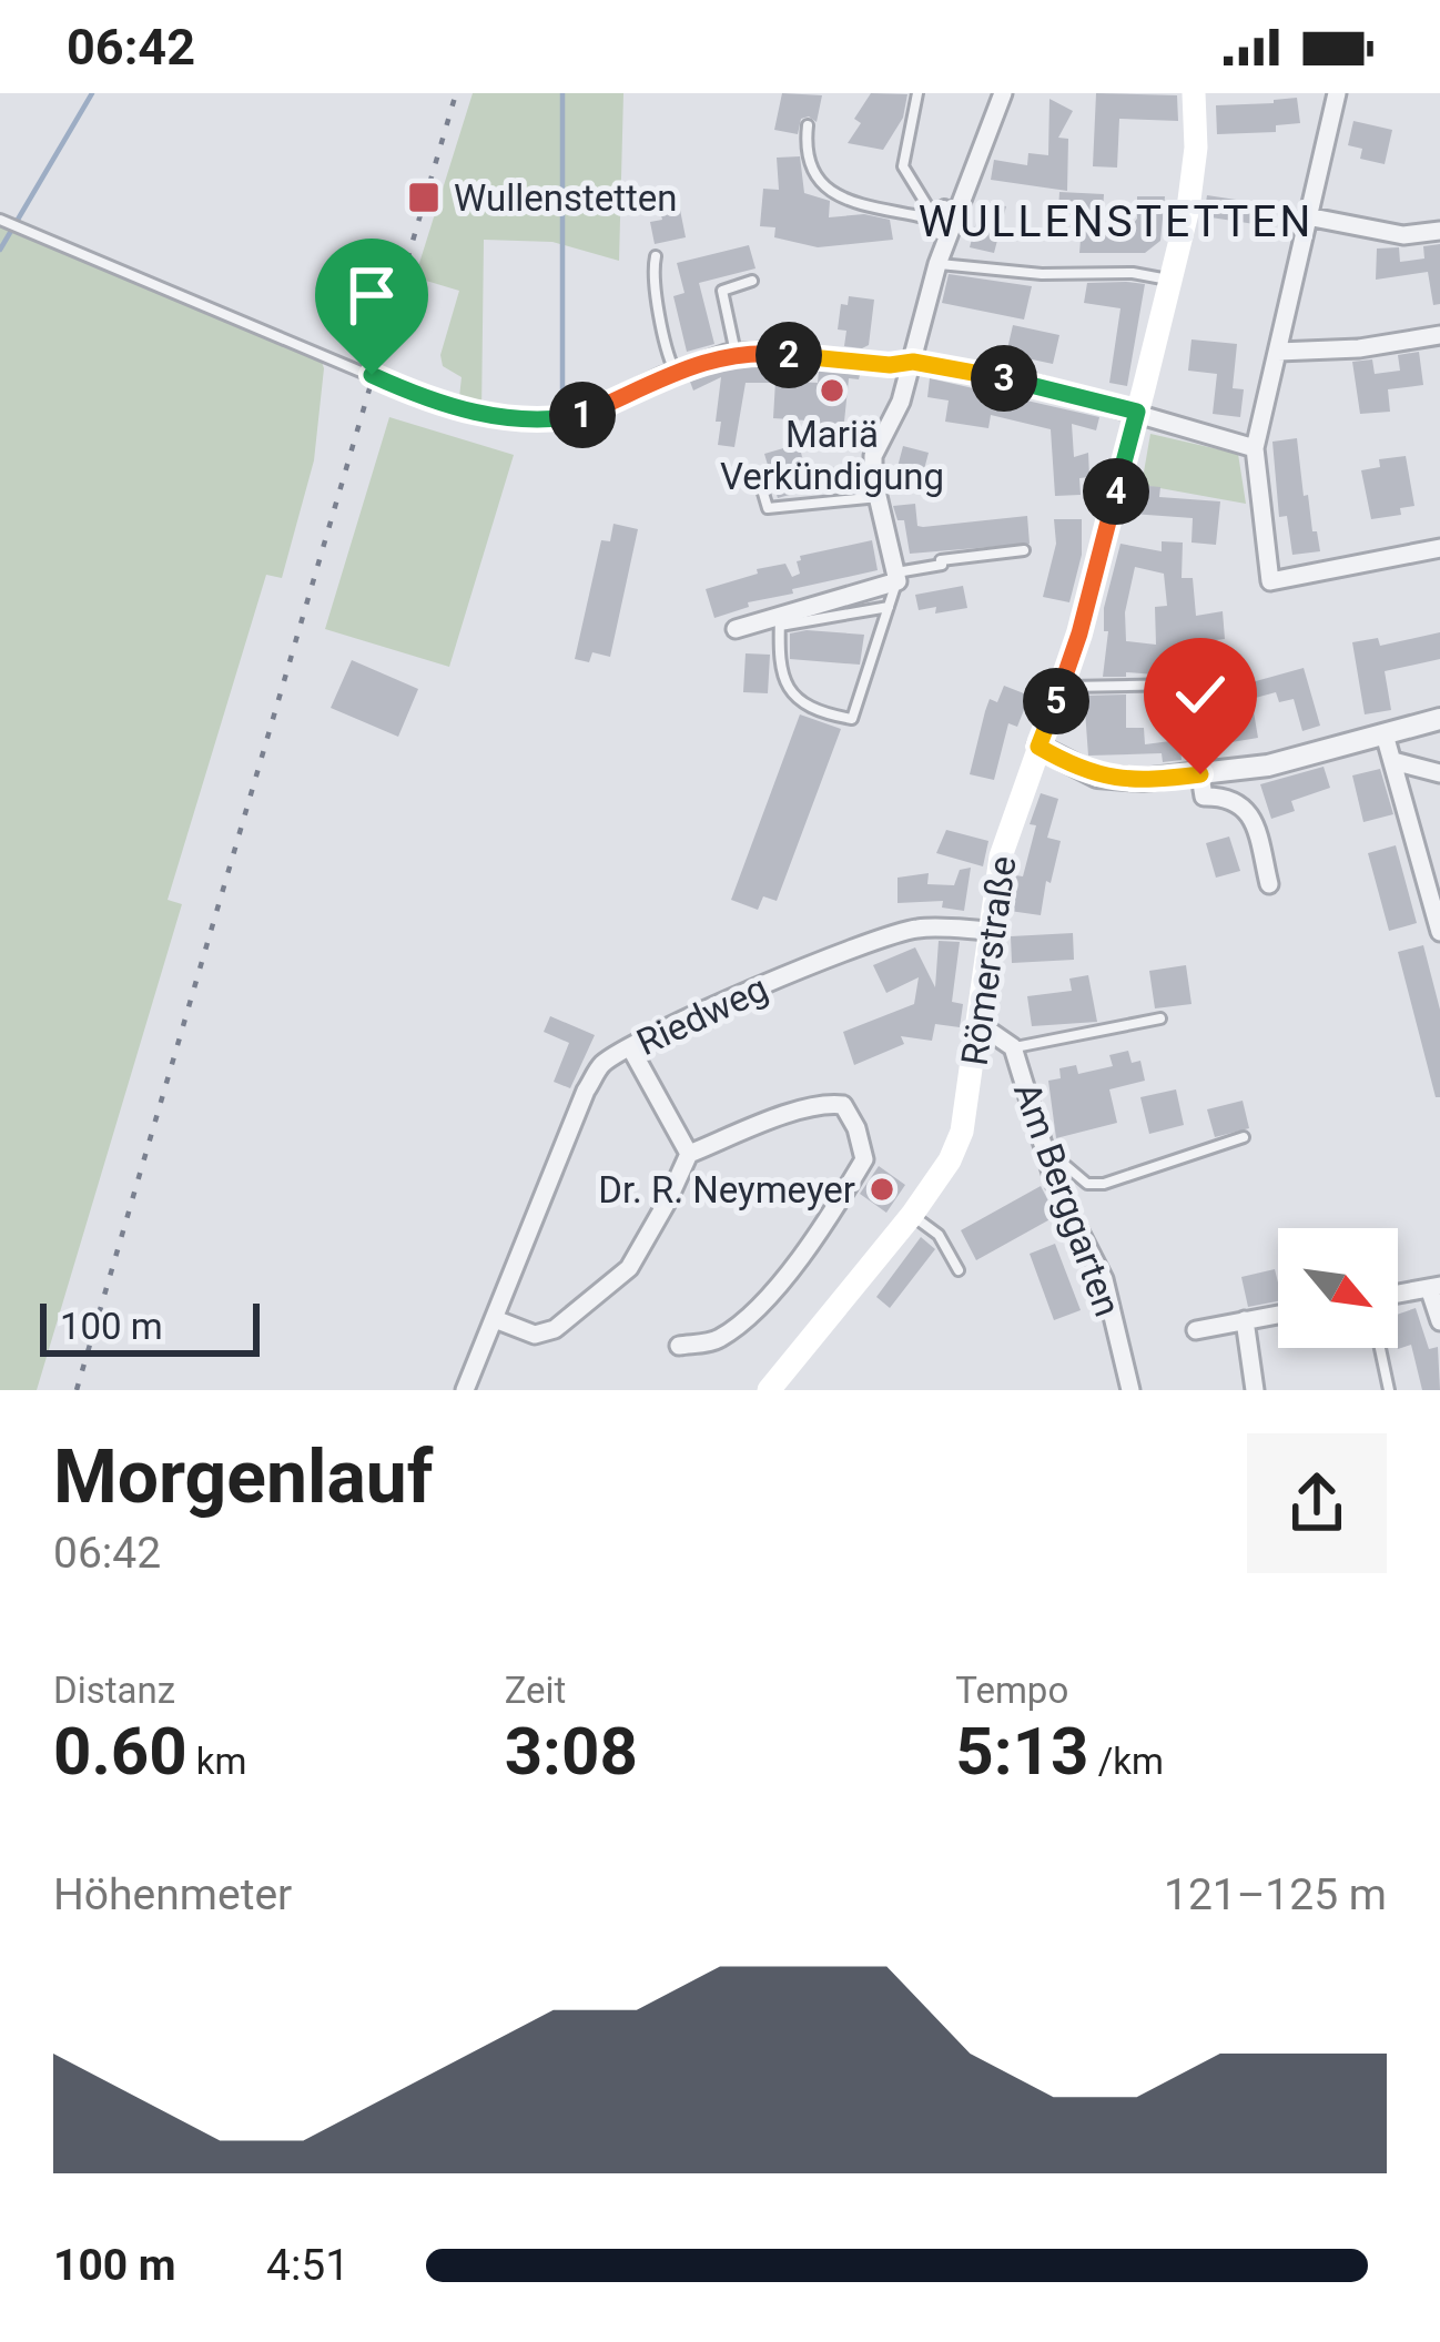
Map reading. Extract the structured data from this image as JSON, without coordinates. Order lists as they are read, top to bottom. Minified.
{"streets":{"main road":["Römerstraße"],"street":["Riedweg","Am Berggarten"]},"crossings":[["Römerstraße","Riedweg"],["Römerstraße","Am Berggarten"]],"districts":["WULLENSTETTEN"],"places":{"transit":["Wullenstetten"],"other":["Mariä Verkündigung","Dr. R. Neymeyer"]},"scale_bar":"100 m","north":"bottom right","page":{"status":"06:42","pins":["2","3","1","4","5"],"scale":"100 m","heading":["Morgenlauf","06:42"],"stats":[["Distanz","0.60 km"],["Zeit","3:08"],["Tempo","5:13 /km"]],"chart":["Höhenmeter","121–125 m"],"list":[{"name":"100 m","note":"4:51"}]}}
